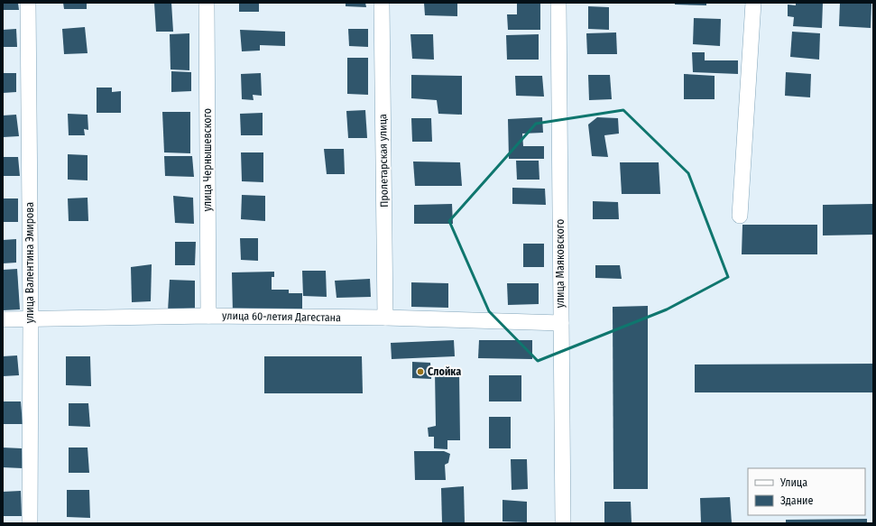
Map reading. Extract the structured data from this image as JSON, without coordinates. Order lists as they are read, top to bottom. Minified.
{"streets":{"street":["улица Чернышевского","Пролетарская улица","улица Валентина Эмирова","улица Маяковского","улица 60-летия Дагестана"]},"crossings":[["улица Чернышевского","улица 60-летия Дагестана"],["Пролетарская улица","улица 60-летия Дагестана"],["улица Валентина Эмирова","улица 60-летия Дагестана"],["улица Маяковского","улица 60-летия Дагестана"]],"places":["Слойка"],"legend":["Улица","Здание"]}
